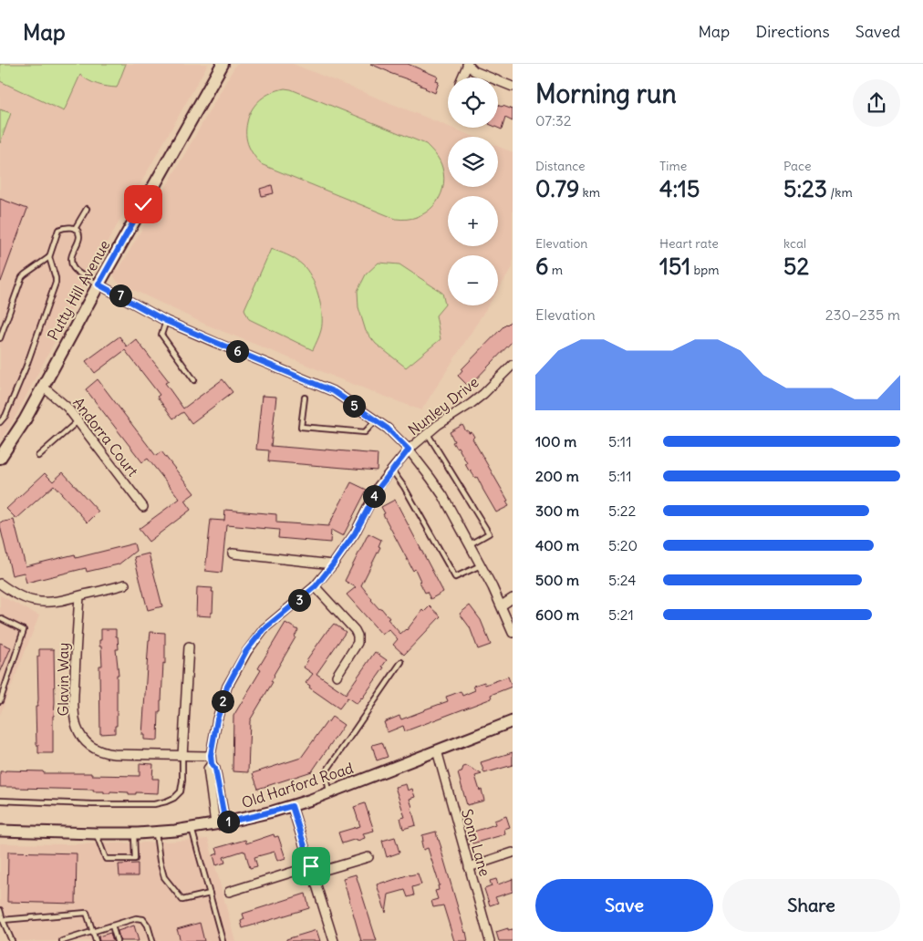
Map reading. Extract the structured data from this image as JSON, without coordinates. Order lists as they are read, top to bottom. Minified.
{"streets":{"main road":["Putty Hill Avenue"],"street":["Nunley Drive","Andorra Court","Glavin Way","Old Harford Road","Sonn Lane"]},"crossings":[["Putty Hill Avenue","Andorra Court"],["Nunley Drive","Glavin Way"],["Nunley Drive","Old Harford Road"],["Old Harford Road","Sonn Lane"]],"page":{"header":"Map","nav":["Map","Directions","Saved"],"heading":["Morning run","07:32"],"map_buttons":["+","−"],"stats":[["Distance","0.79 km"],["Time","4:15"],["Pace","5:23 /km"],["Elevation","6 m"],["Heart rate","151 bpm"],["kcal","52"]],"pins":["7","6","5","4","3","2","1"],"chart":["Elevation","230–235 m"],"list":[{"name":"100 m","note":"5:11"},{"name":"200 m","note":"5:11"},{"name":"300 m","note":"5:22"},{"name":"400 m","note":"5:20"},{"name":"500 m","note":"5:24"},{"name":"600 m","note":"5:21"}],"buttons":["Save","Share"]}}
